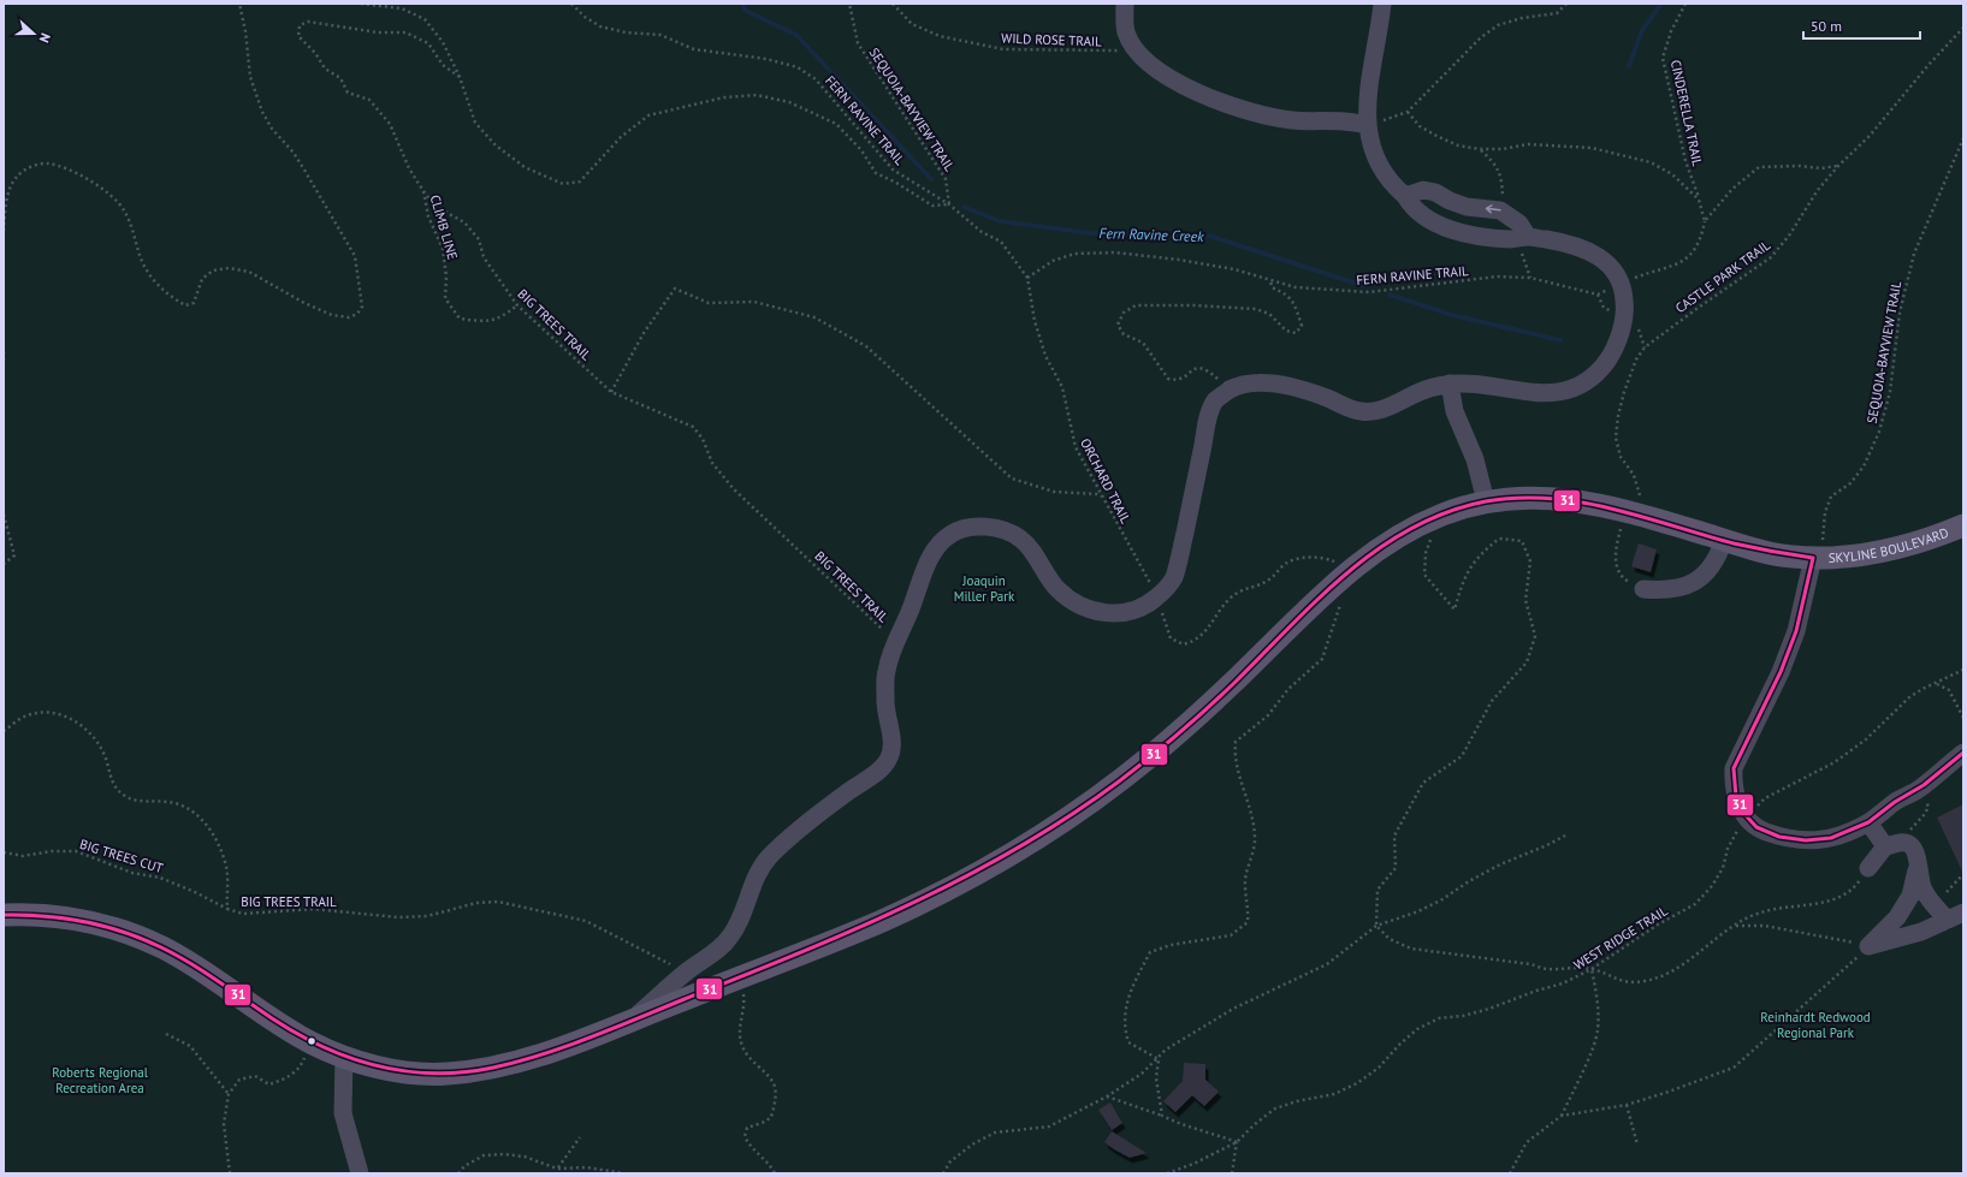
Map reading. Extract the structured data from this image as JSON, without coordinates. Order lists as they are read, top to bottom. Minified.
{"streets":{"main road":["SKYLINE BOULEVARD"],"path":["WILD ROSE TRAIL","SEQUOIA-BAYVIEW TRAIL","CINDERELLA TRAIL","FERN RAVINE TRAIL","CLIMB LINE","CASTLE PARK TRAIL","BIG TREES TRAIL","ORCHARD TRAIL","BIG TREES CUT","WEST RIDGE TRAIL"]},"crossings":[["SEQUOIA-BAYVIEW TRAIL","FERN RAVINE TRAIL"],["SEQUOIA-BAYVIEW TRAIL","ORCHARD TRAIL"],["SEQUOIA-BAYVIEW TRAIL","SKYLINE BOULEVARD"],["FERN RAVINE TRAIL","ORCHARD TRAIL"],["CLIMB LINE","BIG TREES TRAIL"],["BIG TREES TRAIL","BIG TREES CUT"],["ORCHARD TRAIL","SKYLINE BOULEVARD"]],"water":["Fern Ravine Creek"],"parks":["Joaquin Miller Park","Reinhardt Redwood Regional Park","Roberts Regional Recreation Area"],"lines":["transit line 31"],"scale_bar":"50 m","north":"right"}
